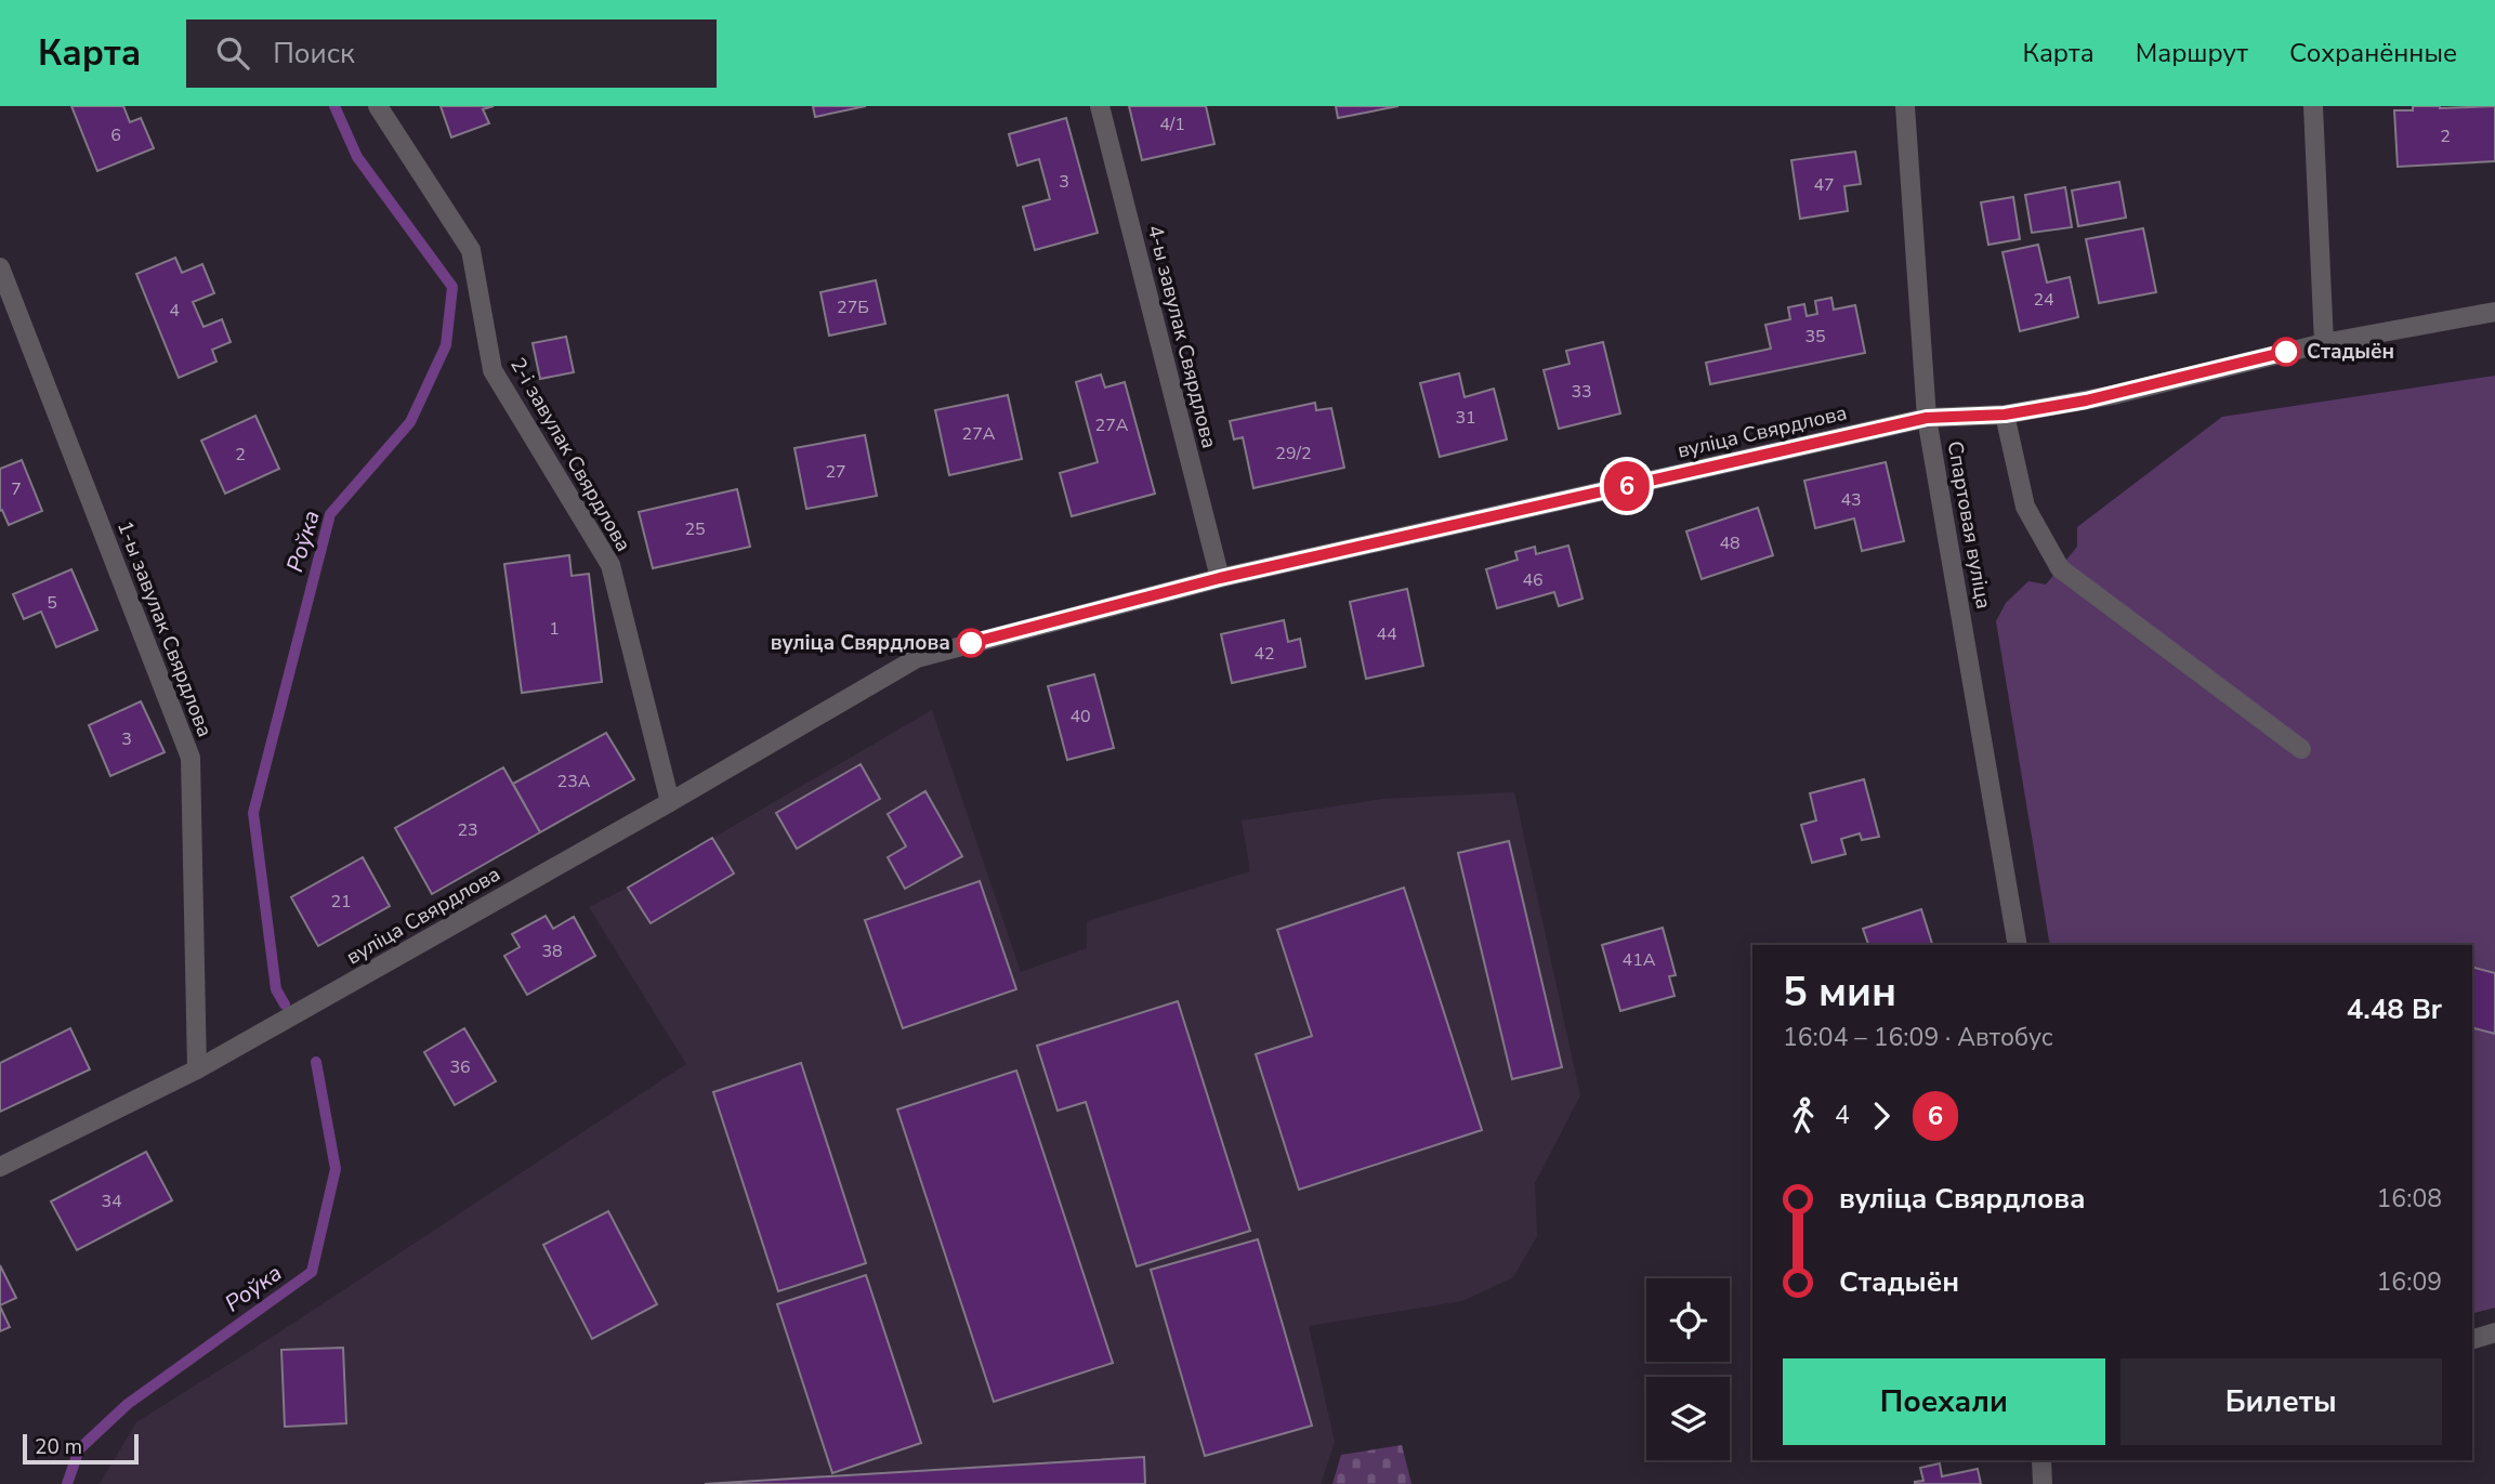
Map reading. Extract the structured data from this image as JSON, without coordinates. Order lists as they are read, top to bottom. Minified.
{"streets":{"street":["4-ы завулак Свярдлова","вуліца Свярдлова","2-і завулак Свярдлова","Спартовая вуліца","1-ы завулак Свярдлова"]},"crossings":[["4-ы завулак Свярдлова","вуліца Свярдлова"],["вуліца Свярдлова","2-і завулак Свярдлова"],["вуліца Свярдлова","Спартовая вуліца"],["вуліца Свярдлова","1-ы завулак Свярдлова"]],"water":["Роўка"],"places":["Стадыён","вуліца Свярдлова"],"lines":["bus line 6"],"house_numbers":["4/1","6","2","3","47","24","27Б","4","35","33","31","27А","27А","29/2","2","27","7","43","25","48","46","5","1","44","42","40","3","23А","23","21","38","41А","36","34"],"scale_bar":"20 m","page":{"header":"Карта","search":"Поиск","nav":["Карта","Маршрут","Сохранённые"],"on_map":"6","heading":["5 мин","16:04 – 16:09 · Автобус","4.48 Br"],"legs":["4","6"],"list":[{"name":"вуліца Свярдлова","value":"16:08"},{"name":"Стадыён","value":"16:09"}],"buttons":["Поехали","Билеты"],"scale":"20 m"}}
